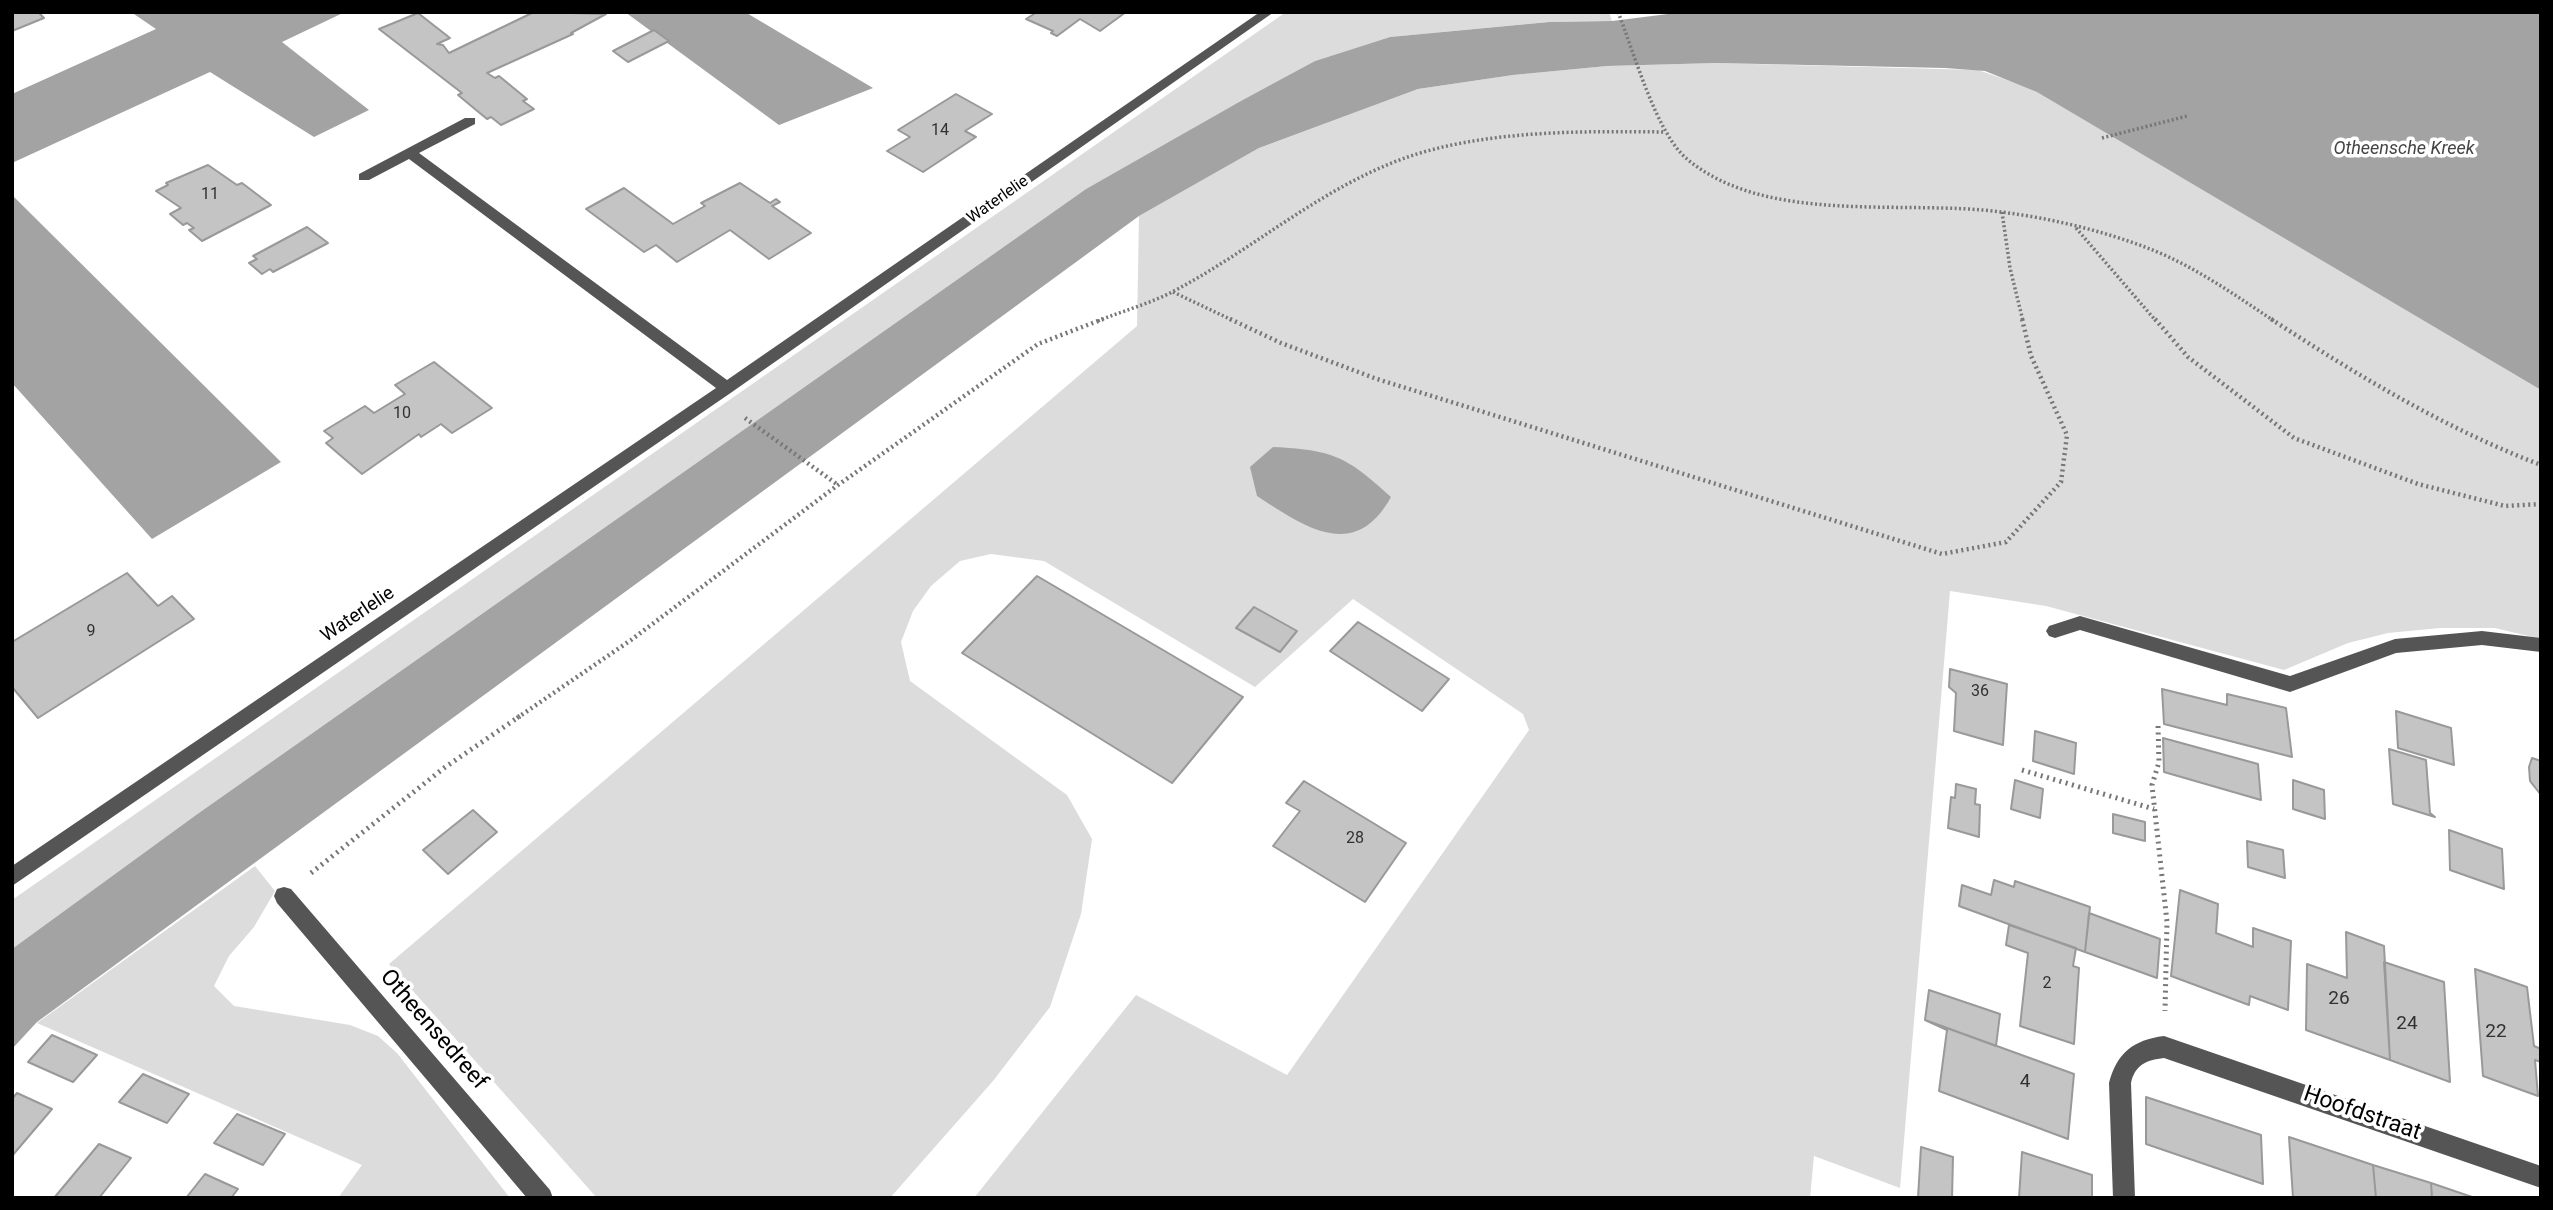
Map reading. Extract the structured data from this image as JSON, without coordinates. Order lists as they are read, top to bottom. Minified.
{"streets":{"street":["Waterlelie","Otheensedreef","Hoofdstraat"]},"water":["Otheensche Kreek"],"house_numbers":["14","11","10","9","36","28","2","26","24","22","4"]}
